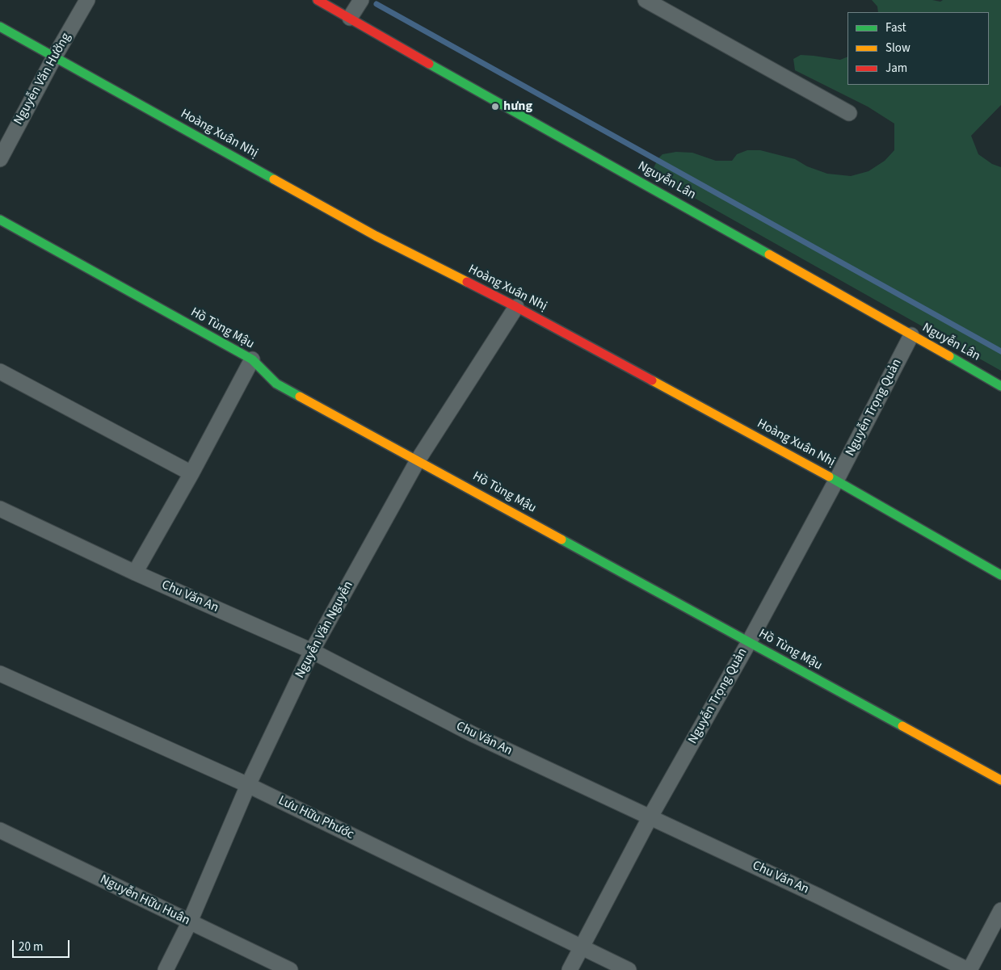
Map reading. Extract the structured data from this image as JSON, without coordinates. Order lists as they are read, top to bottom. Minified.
{"streets":{"street":["Nguyễn Văn Hưởng","Hoàng Xuân Nhị","Nguyễn Lân","Hồ Tùng Mậu","Nguyễn Trọng Quản","Chu Văn An","Nguyễn Văn Nguyễn","Lưu Hữu Phước","Nguyễn Hữu Huân"]},"crossings":[["Nguyễn Văn Hưởng","Hoàng Xuân Nhị"],["Hoàng Xuân Nhị","Nguyễn Trọng Quản"],["Hoàng Xuân Nhị","Nguyễn Văn Nguyễn"],["Nguyễn Lân","Nguyễn Trọng Quản"],["Hồ Tùng Mậu","Nguyễn Trọng Quản"],["Hồ Tùng Mậu","Nguyễn Văn Nguyễn"],["Nguyễn Trọng Quản","Chu Văn An"],["Nguyễn Trọng Quản","Lưu Hữu Phước"],["Chu Văn An","Nguyễn Văn Nguyễn"],["Nguyễn Văn Nguyễn","Lưu Hữu Phước"],["Nguyễn Văn Nguyễn","Nguyễn Hữu Huân"]],"places":["hưng"],"legend":["Fast","Slow","Jam"],"scale_bar":"20 m"}
